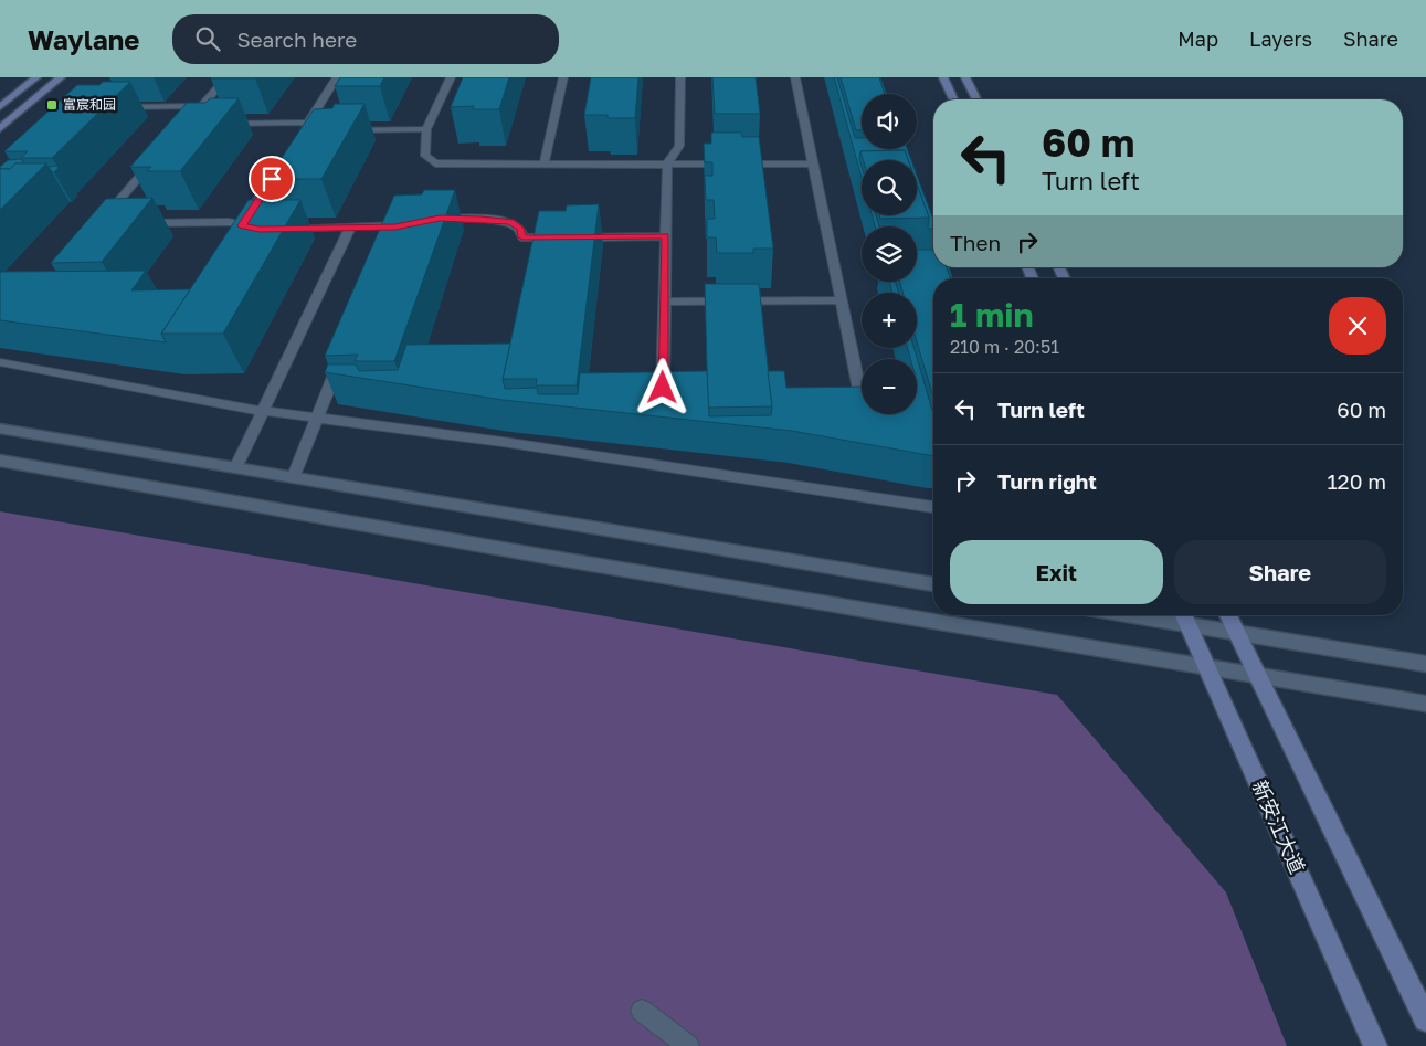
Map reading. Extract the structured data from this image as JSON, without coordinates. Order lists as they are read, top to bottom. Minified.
{"streets":{"main road":["新安江大道"]},"places":{"transit":["富宸和园"]},"page":{"header":"Waylane","search":"Search here","nav":["Map","Layers","Share"],"map_buttons":["+","−"],"turn":["60 m","Turn left"],"then":"Then","heading":["1 min","210 m · 20:51"],"list":[{"name":"Turn left","value":"60 m"},{"name":"Turn right","value":"120 m"}],"buttons":["Exit","Share"]}}
